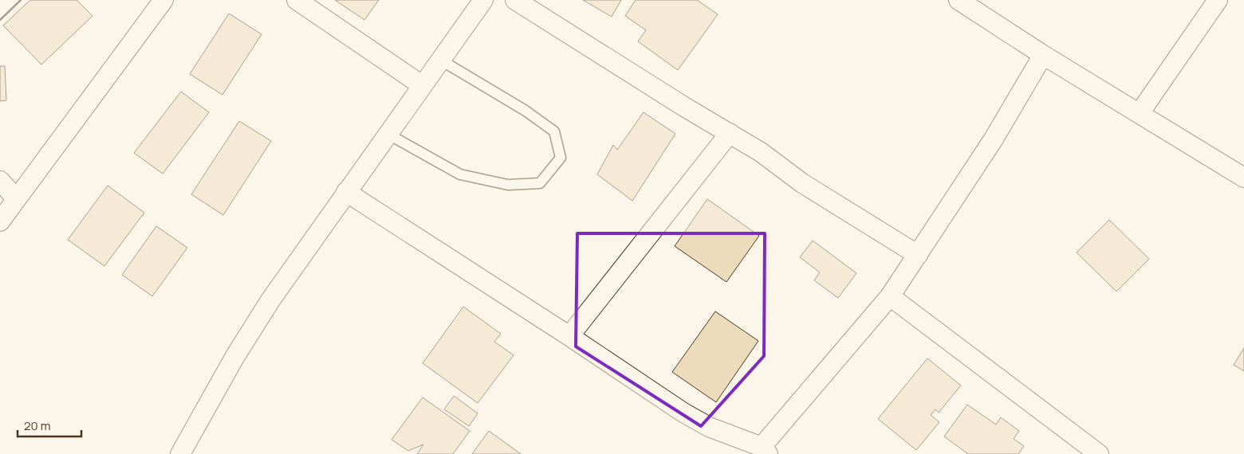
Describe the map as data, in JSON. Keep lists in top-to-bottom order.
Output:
{
  "scale_bar": "20 m"
}
